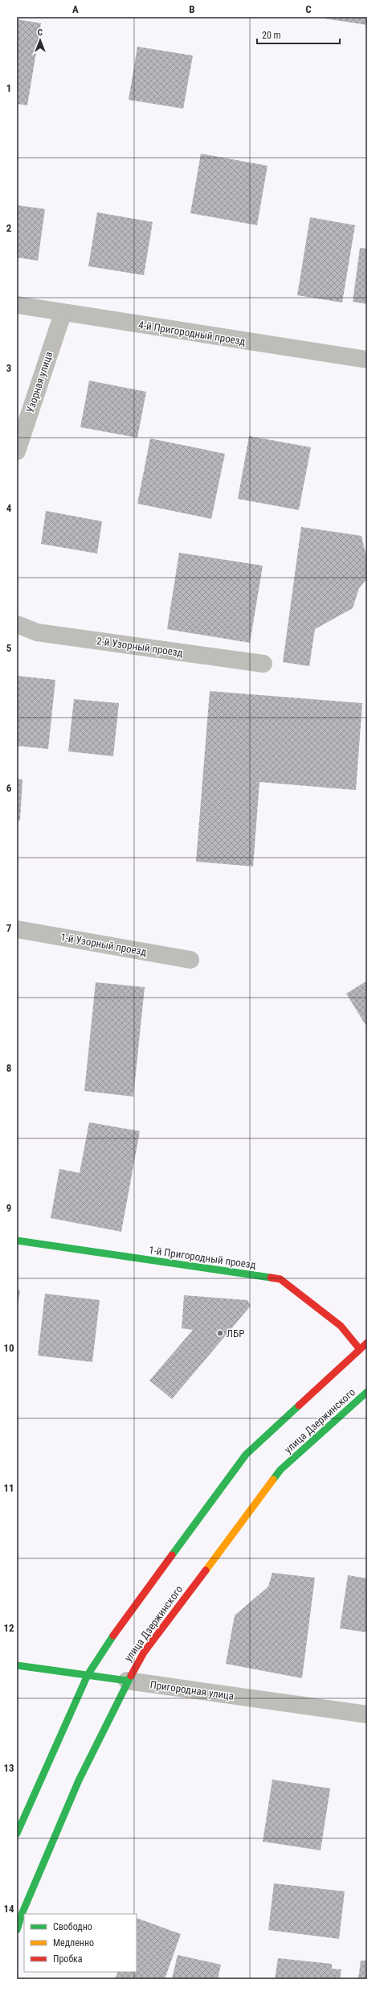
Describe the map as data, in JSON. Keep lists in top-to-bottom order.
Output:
{
  "streets": {
    "main road": ["1-й Пригородный проезд", "улица Дзержинского", "Пригородная улица"],
    "street": [
      "4-й Пригородный проезд",
      "Узорная улица",
      "2-й Узорный проезд",
      "1-й Узорный проезд"
    ]
  },
  "crossings": [
    ["4-й Пригородный проезд", "Узорная улица"],
    ["улица Дзержинского", "Пригородная улица"]
  ],
  "places": ["ЛБР"],
  "legend": ["Свободно", "Медленно", "Пробка"],
  "scale_bar": "20 m",
  "north": "top",
  "grid": {
    "columns": ["A", "B", "C"],
    "rows": [
      "1",
      "2",
      "3",
      "4",
      "5",
      "6",
      "7",
      "8",
      "9",
      "10",
      "11",
      "12",
      "13",
      "14"
    ]
  }
}
